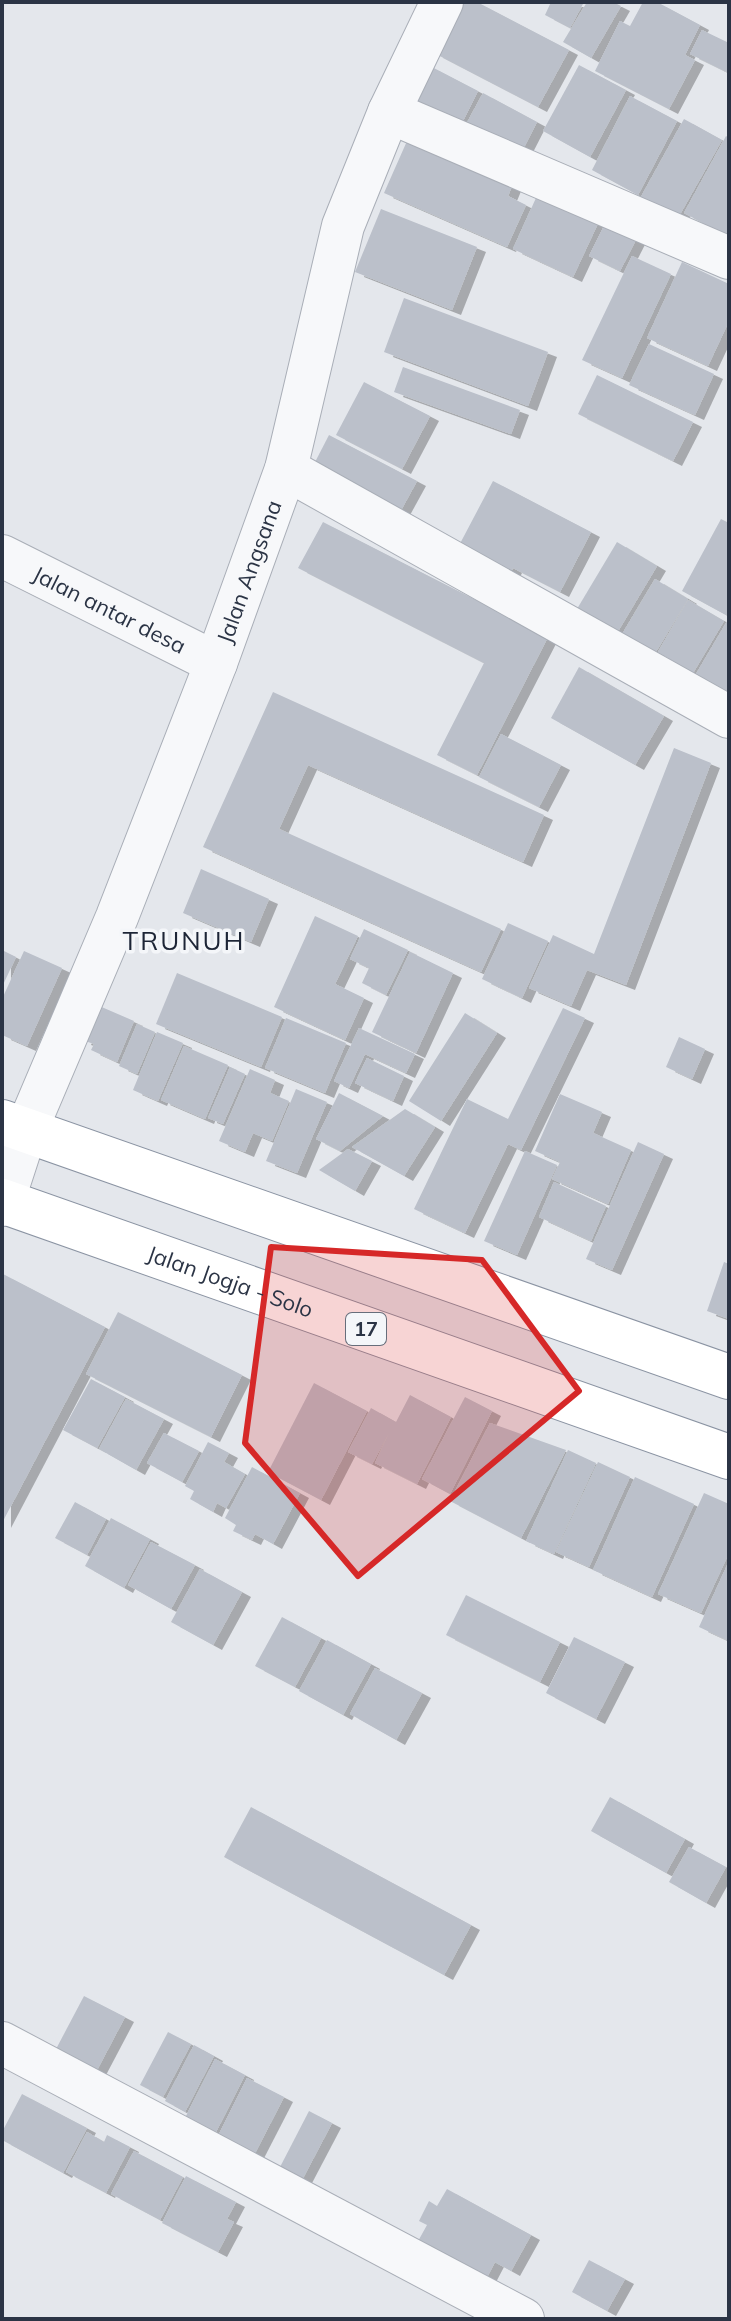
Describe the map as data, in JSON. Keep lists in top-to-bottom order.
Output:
{
  "streets": {
    "highway": ["Jalan Jogja - Solo", "17"],
    "street": ["Jalan Angsana", "Jalan antar desa"]
  },
  "crossings": [
    ["Jalan Angsana", "Jalan antar desa"],
    ["Jalan Angsana", "Jalan Jogja - Solo"]
  ],
  "districts": ["TRUNUH"]
}
